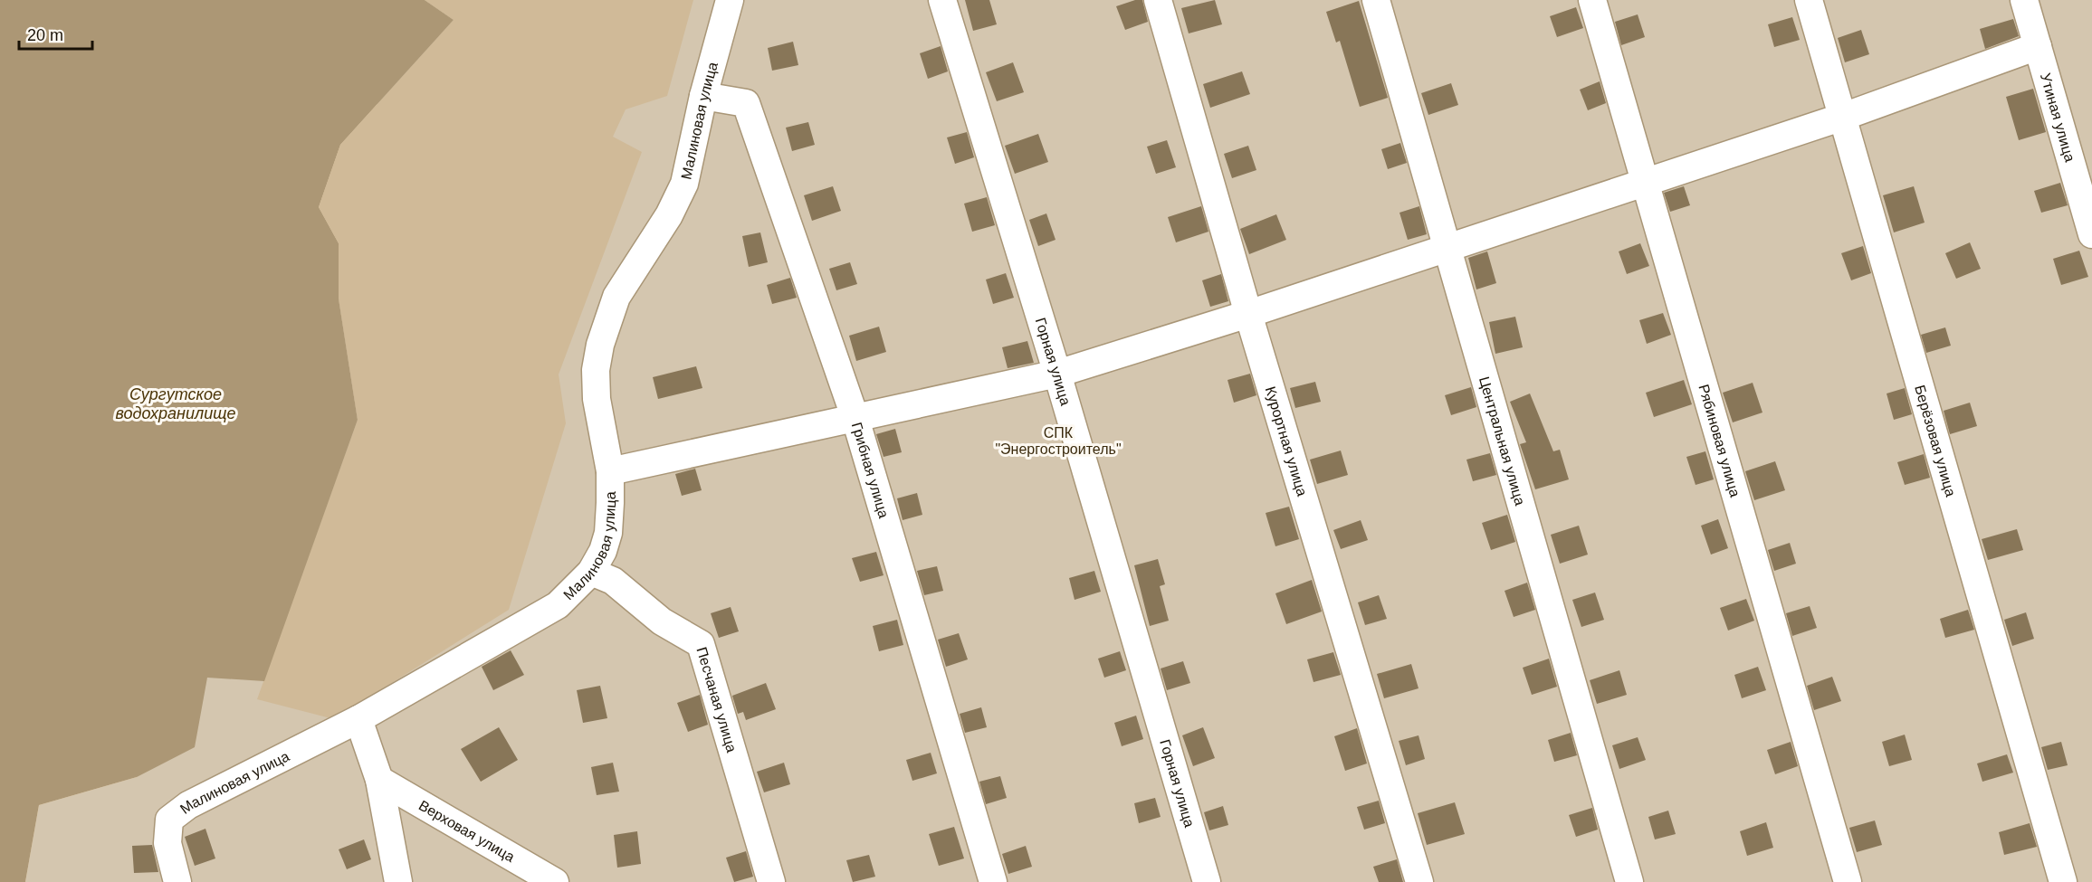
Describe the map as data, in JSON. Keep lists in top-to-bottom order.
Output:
{
  "streets": {
    "street": [
      "Утиная улица",
      "Малиновая улица",
      "Горная улица",
      "Рябиновая улица",
      "Берёзовая улица",
      "Курортная улица",
      "Центральная улица",
      "Грибная улица",
      "Песчаная улица",
      "Верховая улица"
    ]
  },
  "crossings": [
    ["Малиновая улица", "Грибная улица"],
    ["Малиновая улица", "Песчаная улица"]
  ],
  "water": ["Сургутское водохранилище"],
  "parks": ["СПК \"Энергостроитель\""],
  "scale_bar": "20 m"
}
